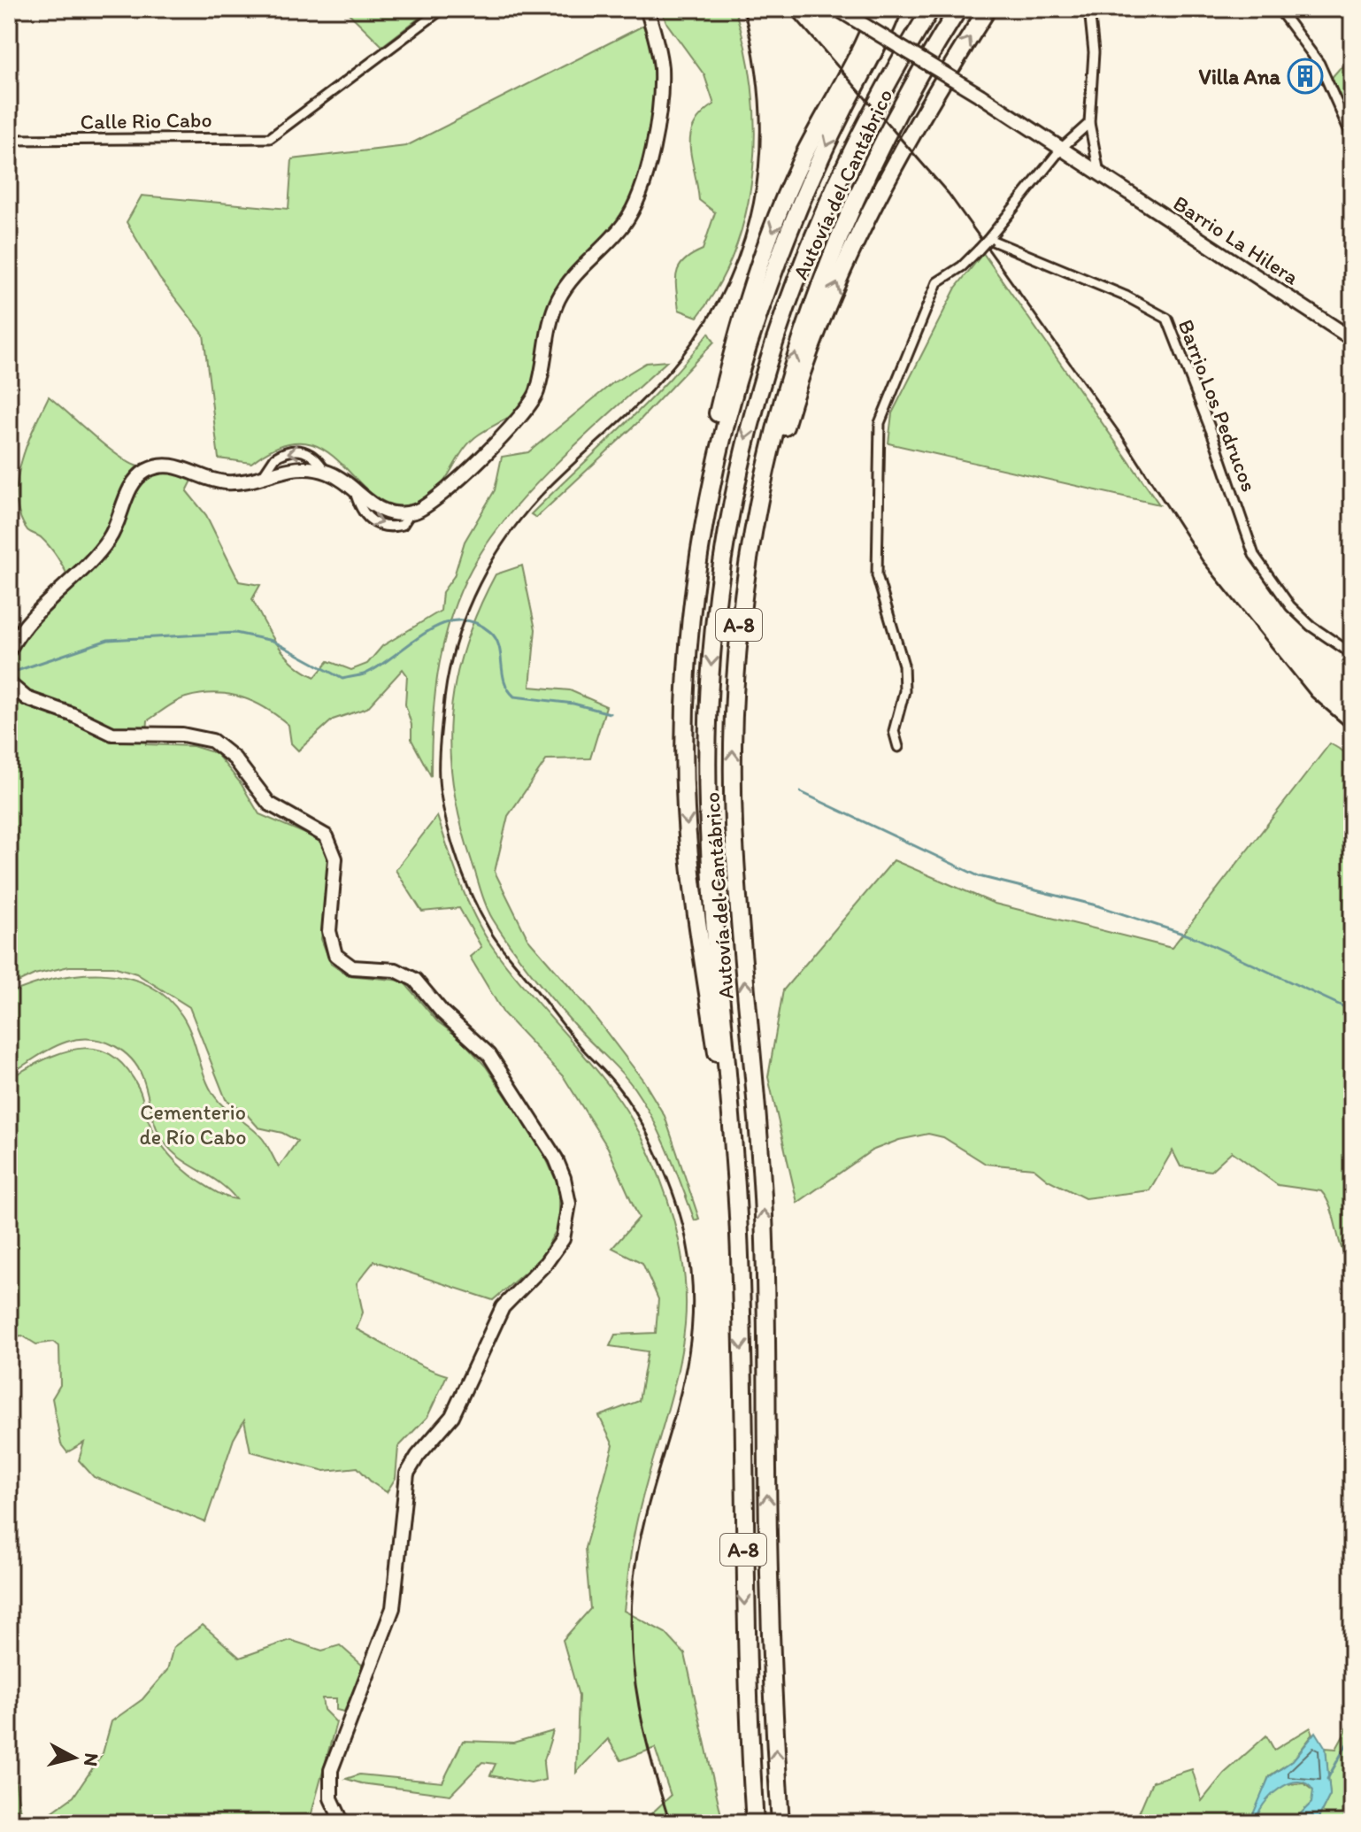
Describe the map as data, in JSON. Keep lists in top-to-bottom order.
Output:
{
  "streets": {
    "highway": ["Autovía del Cantábrico", "A-8"],
    "street": ["Calle Rio Cabo", "Barrio La Hilera", "Barrio Los Pedrucos"]
  },
  "parks": ["Cementerio de Río Cabo"],
  "places": {
    "building": ["Villa Ana"]
  },
  "north": "right"
}
